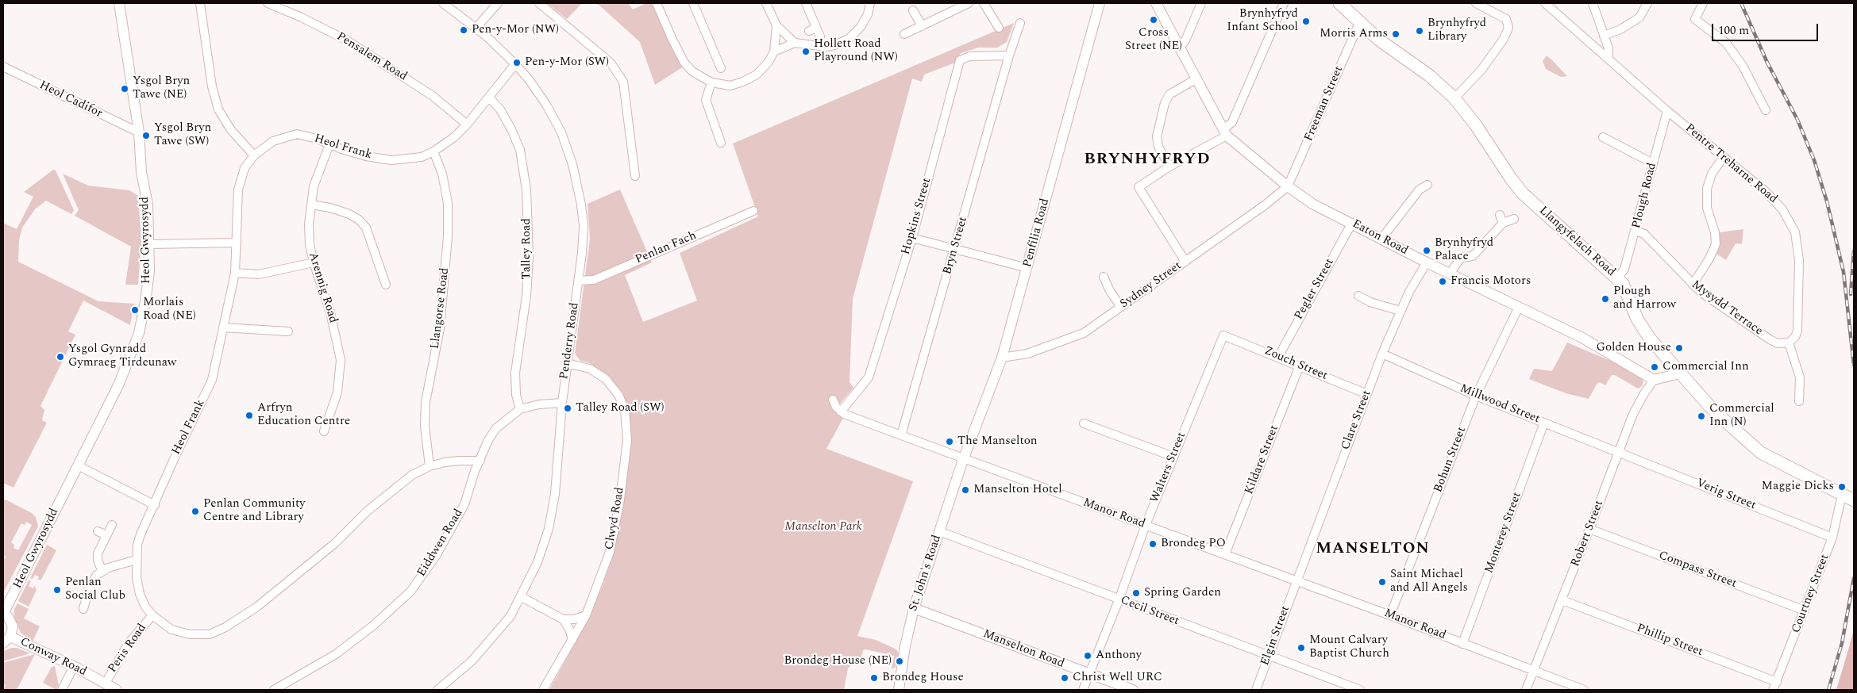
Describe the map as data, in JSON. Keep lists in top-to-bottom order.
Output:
{
  "streets": {
    "main road": ["Llangyfelach Road"],
    "street": [
      "Pensalem Road",
      "Heol Cadifor",
      "Freeman Street",
      "Heol Frank",
      "Pentre Treharne Road",
      "Plough Road",
      "Hopkins Street",
      "Penfilia Road",
      "Eaton Road",
      "Heol Gwyrosydd",
      "Bryn Street",
      "Penlan Fach",
      "Talley Road",
      "Sydney Street",
      "Arennig Road",
      "Pegler Street",
      "Llangorse Road",
      "Mysydd Terrace",
      "Penderry Road",
      "Zouch Street",
      "Millwood Street",
      "Clare Street",
      "Kildare Street",
      "Bohun Street",
      "Walters Street",
      "Verig Street",
      "Manor Road",
      "Clwyd Road",
      "Monterey Street",
      "Robert Street",
      "Eiddwen Road",
      "Compass Street",
      "St. John's Road",
      "Courtney Street",
      "Cecil Street",
      "Elgin Street",
      "Phillip Street",
      "Peris Road",
      "Manselton Road",
      "Conway Road"
    ]
  },
  "crossings": [
    ["Pensalem Road", "Heol Frank"],
    ["Heol Cadifor", "Heol Gwyrosydd"],
    ["Freeman Street", "Eaton Road"],
    ["Freeman Street", "Llangyfelach Road"],
    ["Freeman Street", "Sydney Street"],
    ["Heol Frank", "Talley Road"],
    ["Heol Frank", "Arennig Road"],
    ["Heol Frank", "Llangorse Road"],
    ["Heol Frank", "Penderry Road"],
    ["Heol Frank", "Eiddwen Road"],
    ["Heol Frank", "Peris Road"],
    ["Pentre Treharne Road", "Plough Road"],
    ["Pentre Treharne Road", "Mysydd Terrace"],
    ["Plough Road", "Llangyfelach Road"],
    ["Plough Road", "Mysydd Terrace"],
    ["Hopkins Street", "Bryn Street"],
    ["Hopkins Street", "Manor Road"],
    ["Penfilia Road", "Sydney Street"],
    ["Penfilia Road", "Manor Road"],
    ["Penfilia Road", "St. John's Road"],
    ["Eaton Road", "Sydney Street"],
    ["Eaton Road", "Pegler Street"],
    ["Eaton Road", "Clare Street"],
    ["Eaton Road", "Bohun Street"],
    ["Eaton Road", "Robert Street"],
    ["Llangyfelach Road", "Courtney Street"],
    ["Bryn Street", "Manor Road"],
    ["Penlan Fach", "Penderry Road"],
    ["Talley Road", "Eiddwen Road"],
    ["Pegler Street", "Zouch Street"],
    ["Penderry Road", "Clwyd Road"],
    ["Penderry Road", "Eiddwen Road"],
    ["Zouch Street", "Clare Street"],
    ["Zouch Street", "Kildare Street"],
    ["Zouch Street", "Walters Street"],
    ["Millwood Street", "Clare Street"],
    ["Millwood Street", "Bohun Street"],
    ["Millwood Street", "Verig Street"],
    ["Millwood Street", "Monterey Street"],
    ["Millwood Street", "Robert Street"],
    ["Clare Street", "Manor Road"],
    ["Clare Street", "Elgin Street"],
    ["Kildare Street", "Manor Road"],
    ["Bohun Street", "Manor Road"],
    ["Walters Street", "Manor Road"],
    ["Walters Street", "Cecil Street"],
    ["Walters Street", "Manselton Road"],
    ["Verig Street", "Robert Street"],
    ["Verig Street", "Courtney Street"],
    ["Manor Road", "Monterey Street"],
    ["Manor Road", "Robert Street"],
    ["Manor Road", "St. John's Road"],
    ["Manor Road", "Elgin Street"],
    ["Robert Street", "Compass Street"],
    ["Robert Street", "Phillip Street"],
    ["Compass Street", "Courtney Street"],
    ["St. John's Road", "Cecil Street"],
    ["St. John's Road", "Manselton Road"],
    ["Courtney Street", "Phillip Street"],
    ["Cecil Street", "Elgin Street"],
    ["Peris Road", "Conway Road"]
  ],
  "districts": ["BRYNHYFRYD", "MANSELTON"],
  "parks": ["Manselton Park"],
  "places": [
    "Cross Street (NE)",
    "Brynhyfryd Infant School",
    "Pen-y-Mor (NW)",
    "Brynhyfryd Library",
    "Morris Arms",
    "Hollett Road Playround (NW)",
    "Pen-y-Mor (SW)",
    "Ysgol Bryn Tawe (NE)",
    "Ysgol Bryn Tawe (SW)",
    "Brynhyfryd Palace",
    "Francis Motors",
    "Plough and Harrow",
    "Morlais Road (NE)",
    "Golden House",
    "Ysgol Gynradd Gymraeg Tirdeunaw",
    "Commercial Inn",
    "Talley Road (SW)",
    "Arfryn Education Centre",
    "Commercial Inn (N)",
    "The Manselton",
    "Maggie Dicks",
    "Manselton Hotel",
    "Penlan Community Centre and Library",
    "Brondeg PO",
    "Saint Michael and All Angels",
    "Penlan Social Club",
    "Spring Garden",
    "Mount Calvary Baptist Church",
    "Anthony",
    "Brondeg House (NE)",
    "Brondeg House",
    "Christ Well URC"
  ],
  "scale_bar": "100 m"
}
